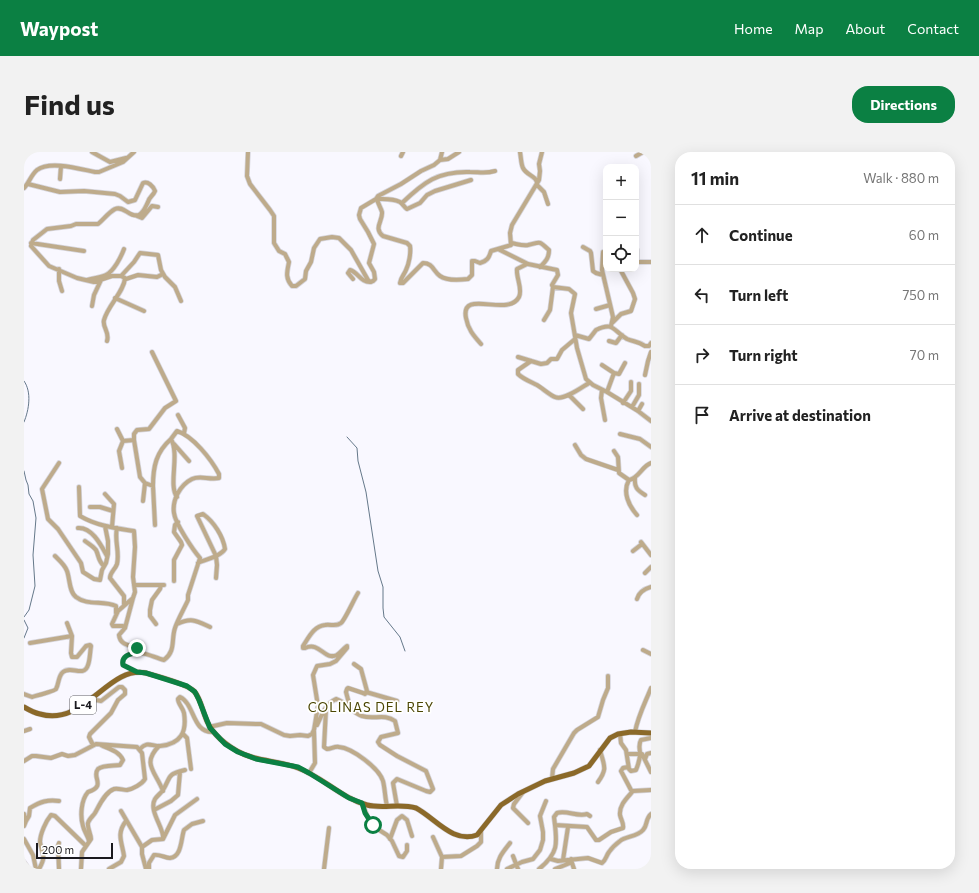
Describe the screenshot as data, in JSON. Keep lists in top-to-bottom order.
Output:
{
  "streets": {
    "main road": ["L-4"]
  },
  "districts": ["COLINAS DEL REY"],
  "scale_bar": "200 m",
  "page": {
    "header": "Waypost",
    "nav": [
      "Home",
      "Map",
      "About",
      "Contact"
    ],
    "buttons": "Directions",
    "title": "Find us",
    "heading": ["11 min", "Walk · 880 m"],
    "map_buttons": ["+", "−"],
    "list": [
      ["Continue", "60 m"],
      ["Turn left", "750 m"],
      ["Turn right", "70 m"],
      "Arrive at destination"
    ],
    "scale": "200 m"
  }
}
